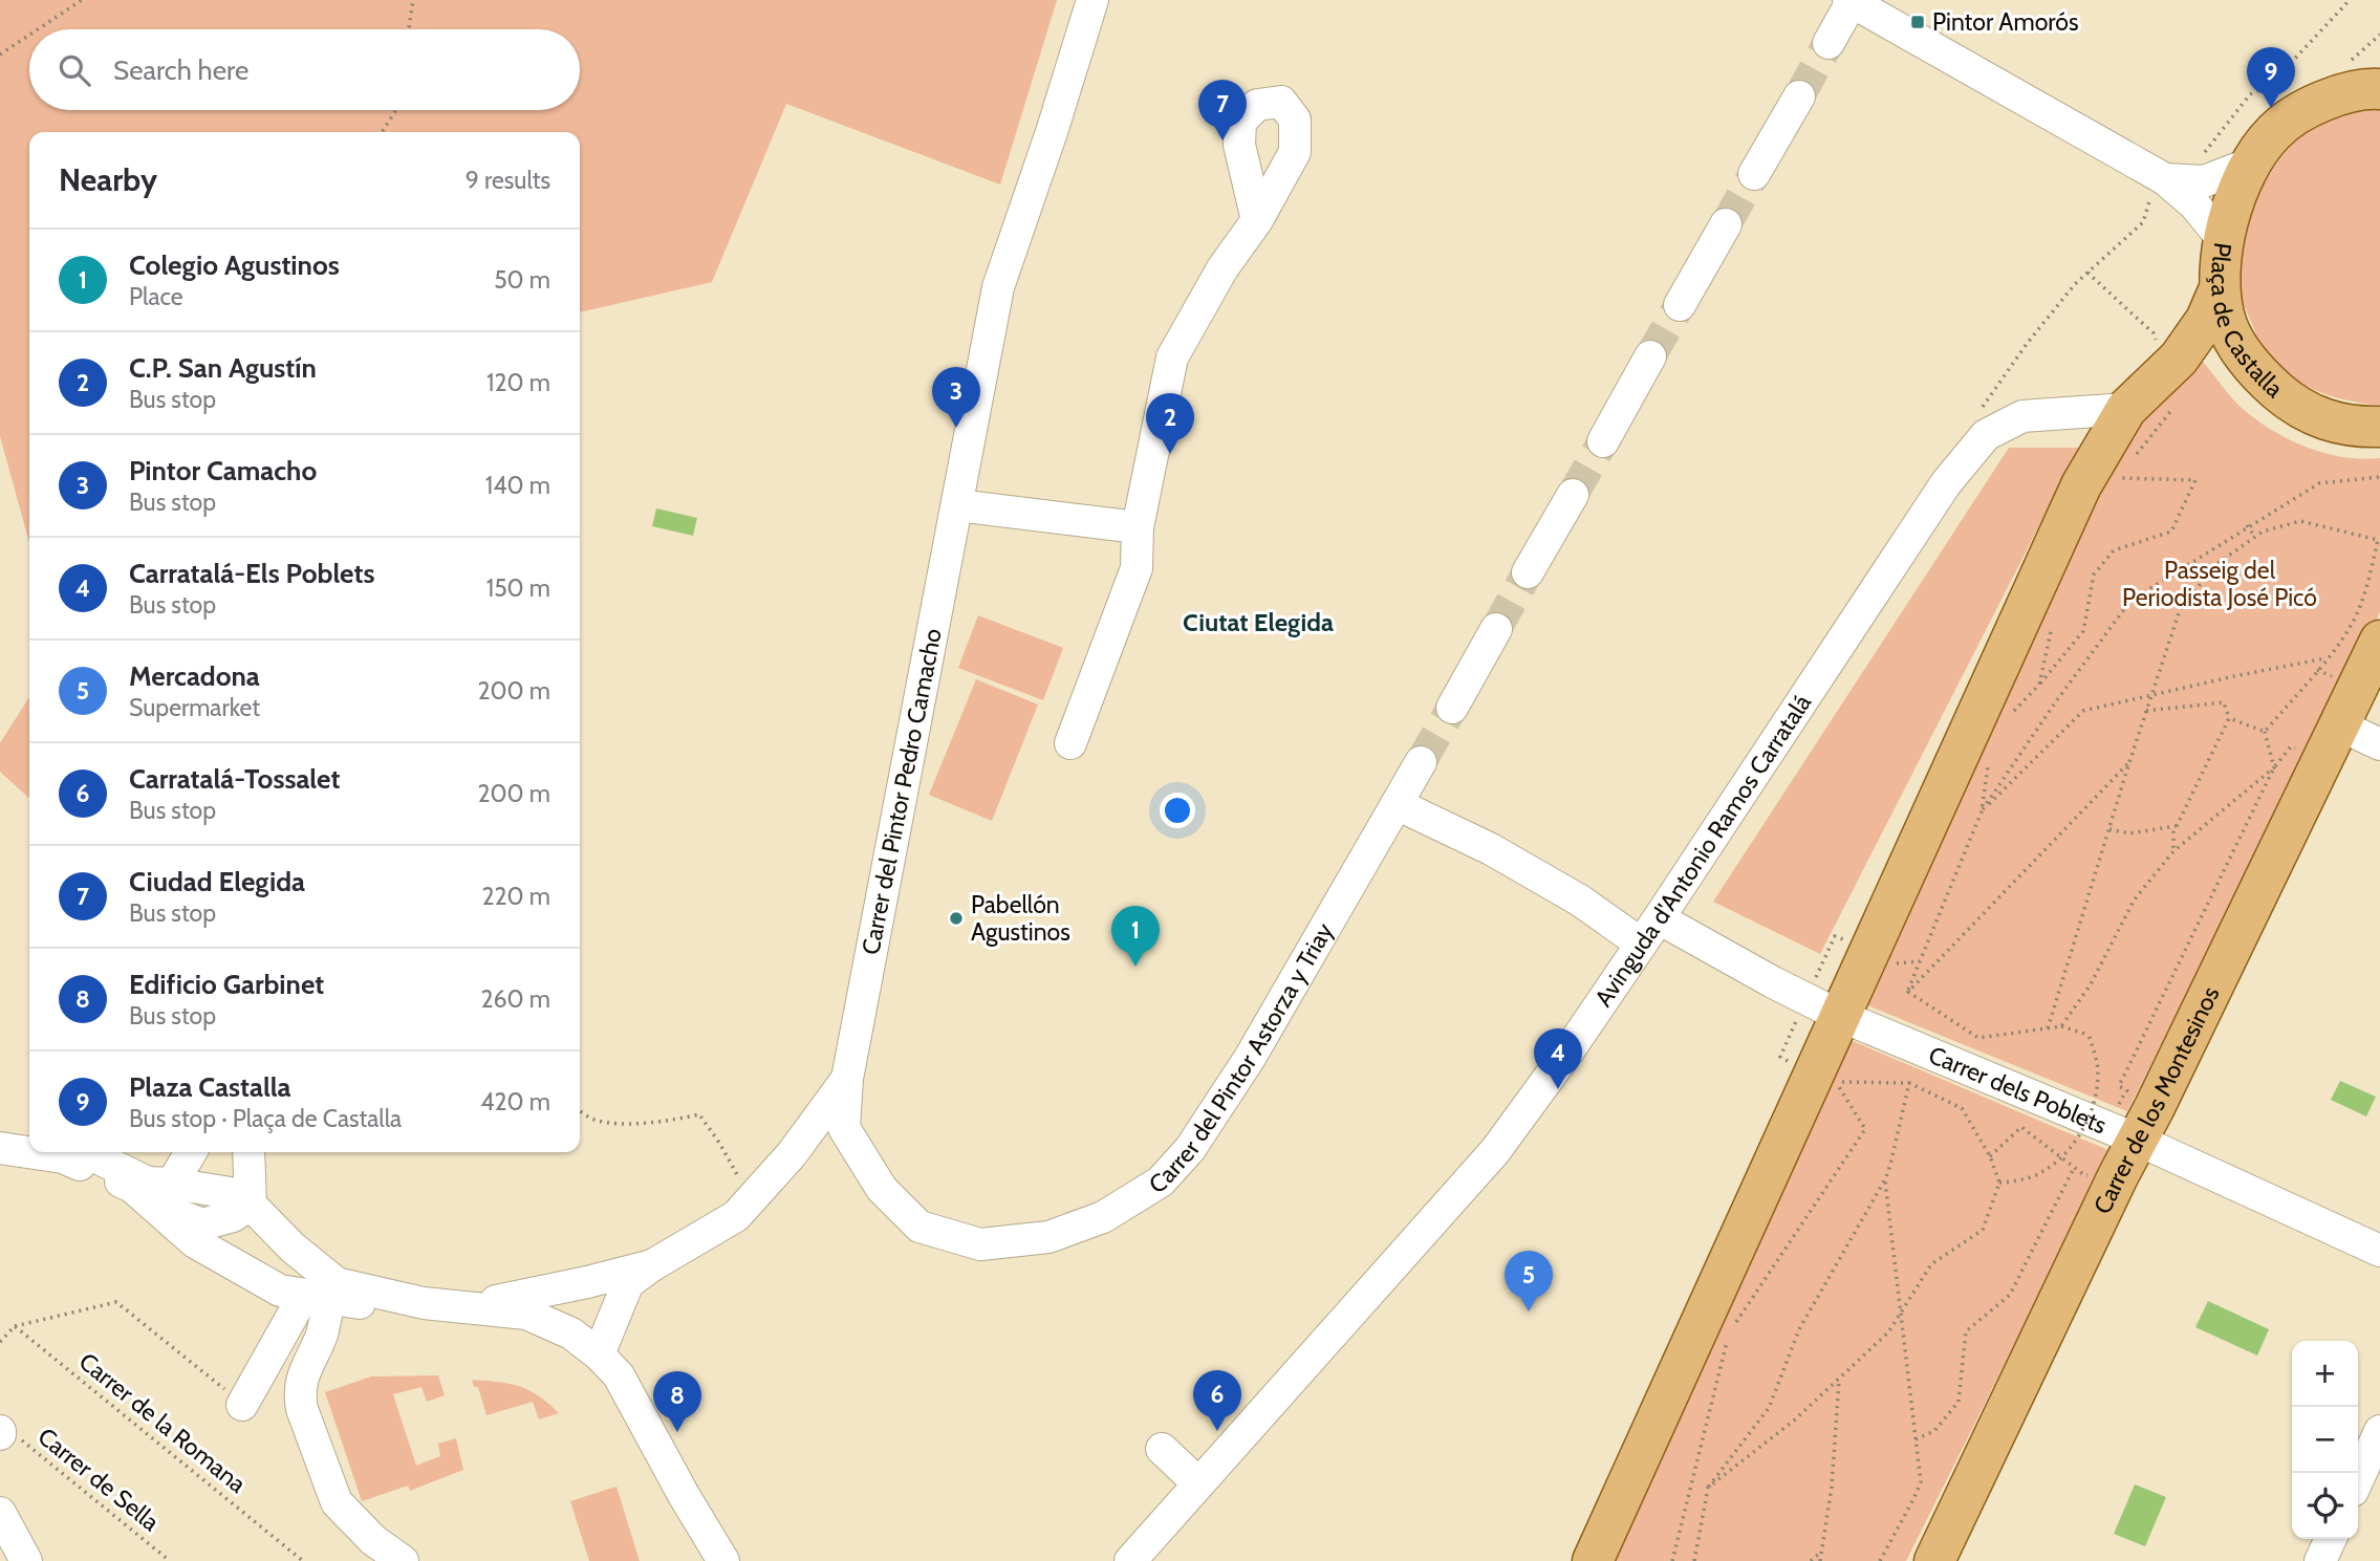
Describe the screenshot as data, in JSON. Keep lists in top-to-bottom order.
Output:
{
  "streets": {
    "main road": ["Plaça de Castalla", "Carrer de los Montesinos"],
    "street": [
      "Carrer del Pintor Pedro Camacho",
      "Avinguda d'Antonio Ramos Carratalá",
      "Carrer del Pintor Astorza y Triay",
      "Carrer dels Poblets"
    ],
    "path": ["Carrer de la Romana", "Carrer de Sella"]
  },
  "crossings": [
    ["Avinguda d'Antonio Ramos Carratalá", "Carrer dels Poblets"],
    ["Carrer dels Poblets", "Carrer de los Montesinos"]
  ],
  "districts": ["Ciutat Elegida"],
  "parks": ["Passeig del Periodista José Picó"],
  "places": {
    "transit": ["Pintor Amorós"],
    "other": ["Pabellón Agustinos"]
  },
  "page": {
    "search": "Search here",
    "pins": [
      "9",
      "7",
      "3",
      "2",
      "1",
      "4",
      "5",
      "6",
      "8"
    ],
    "heading": ["Nearby", "9 results"],
    "list": [
      {
        "mark": "1",
        "name": "Colegio Agustinos",
        "note": "Place",
        "value": "50 m"
      },
      {
        "mark": "2",
        "name": "C.P. San Agustín",
        "note": "Bus stop",
        "value": "120 m"
      },
      {
        "mark": "3",
        "name": "Pintor Camacho",
        "note": "Bus stop",
        "value": "140 m"
      },
      {
        "mark": "4",
        "name": "Carratalá-Els Poblets",
        "note": "Bus stop",
        "value": "150 m"
      },
      {
        "mark": "5",
        "name": "Mercadona",
        "note": "Supermarket",
        "value": "200 m"
      },
      {
        "mark": "6",
        "name": "Carratalá-Tossalet",
        "note": "Bus stop",
        "value": "200 m"
      },
      {
        "mark": "7",
        "name": "Ciudad Elegida",
        "note": "Bus stop",
        "value": "220 m"
      },
      {
        "mark": "8",
        "name": "Edificio Garbinet",
        "note": "Bus stop",
        "value": "260 m"
      },
      {
        "mark": "9",
        "name": "Plaza Castalla",
        "note": "Bus stop · Plaça de Castalla",
        "value": "420 m"
      }
    ],
    "map_buttons": ["+", "−"]
  }
}
